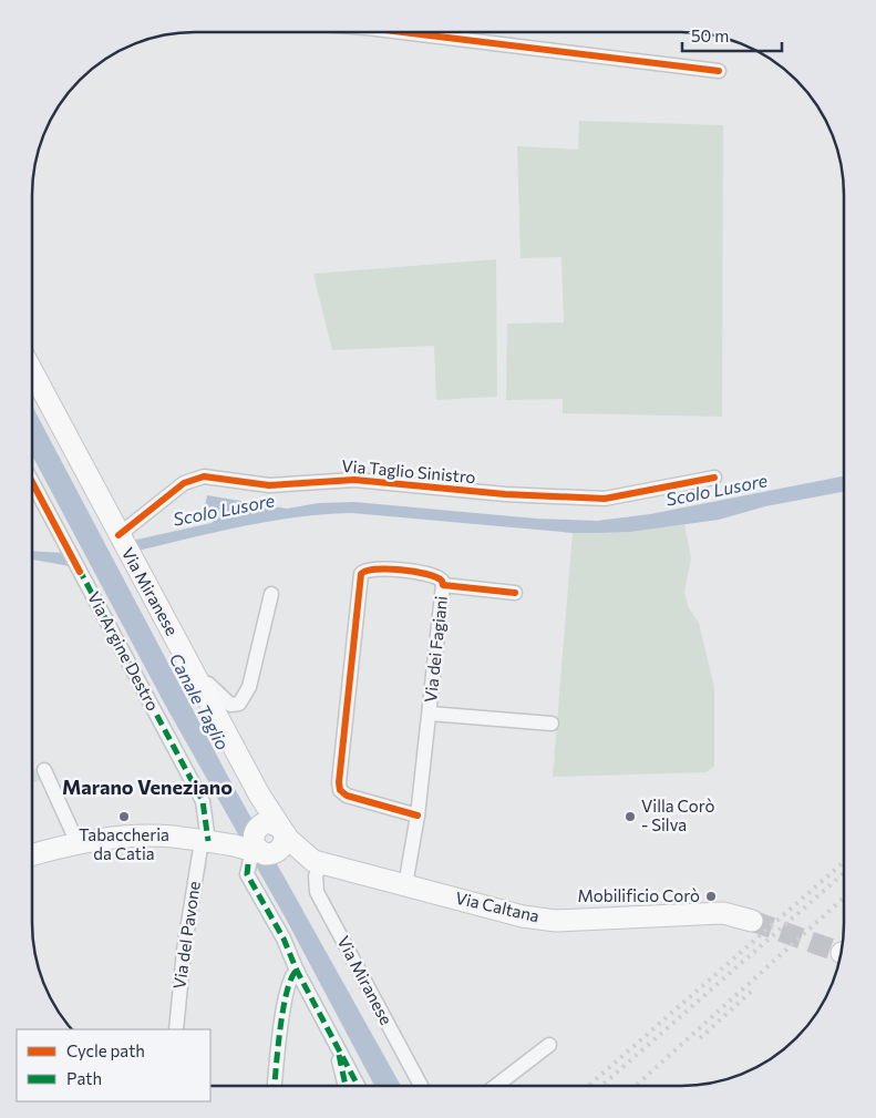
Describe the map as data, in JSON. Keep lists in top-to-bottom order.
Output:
{
  "streets": {
    "main road": ["Via Miranese", "Via Caltana"],
    "street": [
      "Via Taglio Sinistro",
      "Via dei Fagiani",
      "Via Argine Destro",
      "Via del Pavone"
    ]
  },
  "crossings": [
    ["Via Taglio Sinistro", "Via Miranese"],
    ["Via Miranese", "Via Caltana"],
    ["Via dei Fagiani", "Via Caltana"],
    ["Via Argine Destro", "Via del Pavone"]
  ],
  "districts": ["Marano Veneziano"],
  "water": ["Scolo Lusore", "Canale Taglio"],
  "places": ["Tabaccheria da Catia", "Villa Corò - Silva", "Mobilificio Corò"],
  "legend": ["Cycle path", "Path"],
  "scale_bar": "50 m"
}
